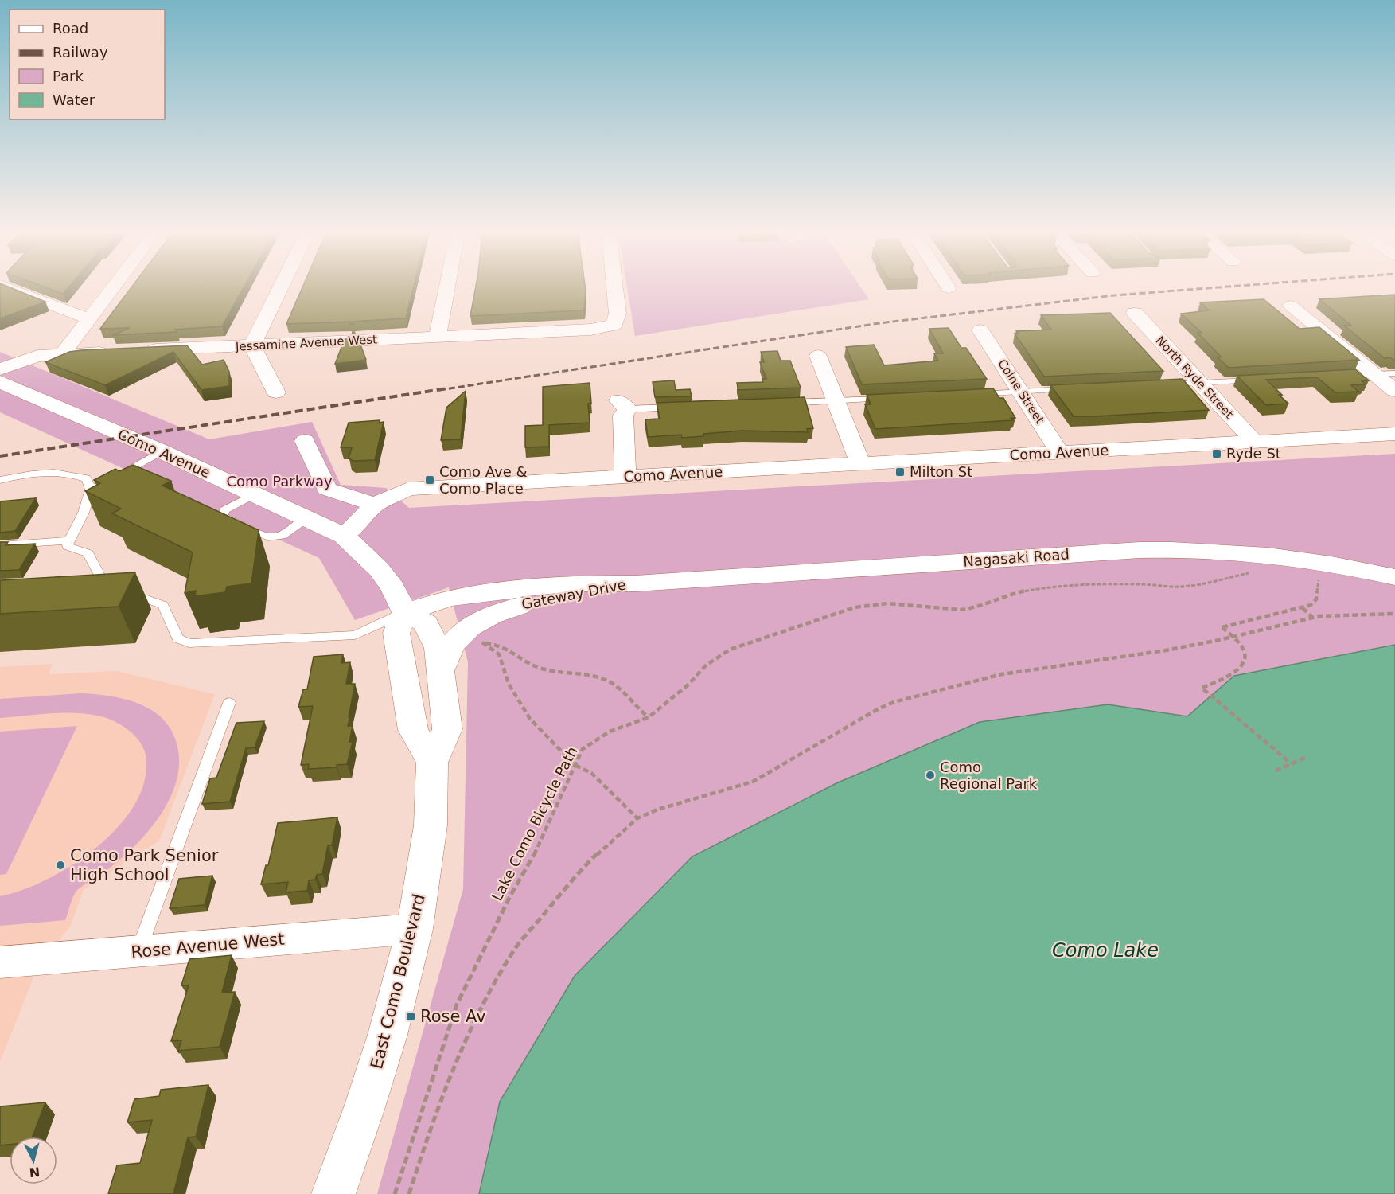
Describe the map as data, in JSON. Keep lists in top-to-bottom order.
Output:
{
  "streets": {
    "street": [
      "Jessamine Avenue West",
      "North Ryde Street",
      "Colne Street",
      "Como Avenue",
      "Nagasaki Road",
      "Gateway Drive",
      "Rose Avenue West",
      "East Como Boulevard"
    ],
    "path": ["Lake Como Bicycle Path"]
  },
  "crossings": [
    ["North Ryde Street", "Como Avenue"],
    ["Colne Street", "Como Avenue"],
    ["Como Avenue", "East Como Boulevard"],
    ["Nagasaki Road", "Gateway Drive"],
    ["Gateway Drive", "East Como Boulevard"],
    ["Rose Avenue West", "East Como Boulevard"]
  ],
  "water": ["Como Lake"],
  "parks": ["Como Parkway"],
  "places": {
    "transit": [
      "Ryde St",
      "Milton St",
      "Como Ave & Como Place",
      "Rose Av"
    ],
    "other": ["Como Regional Park", "Como Park Senior High School"]
  },
  "legend": [
    "Road",
    "Railway",
    "Park",
    "Water"
  ],
  "north": "bottom"
}
